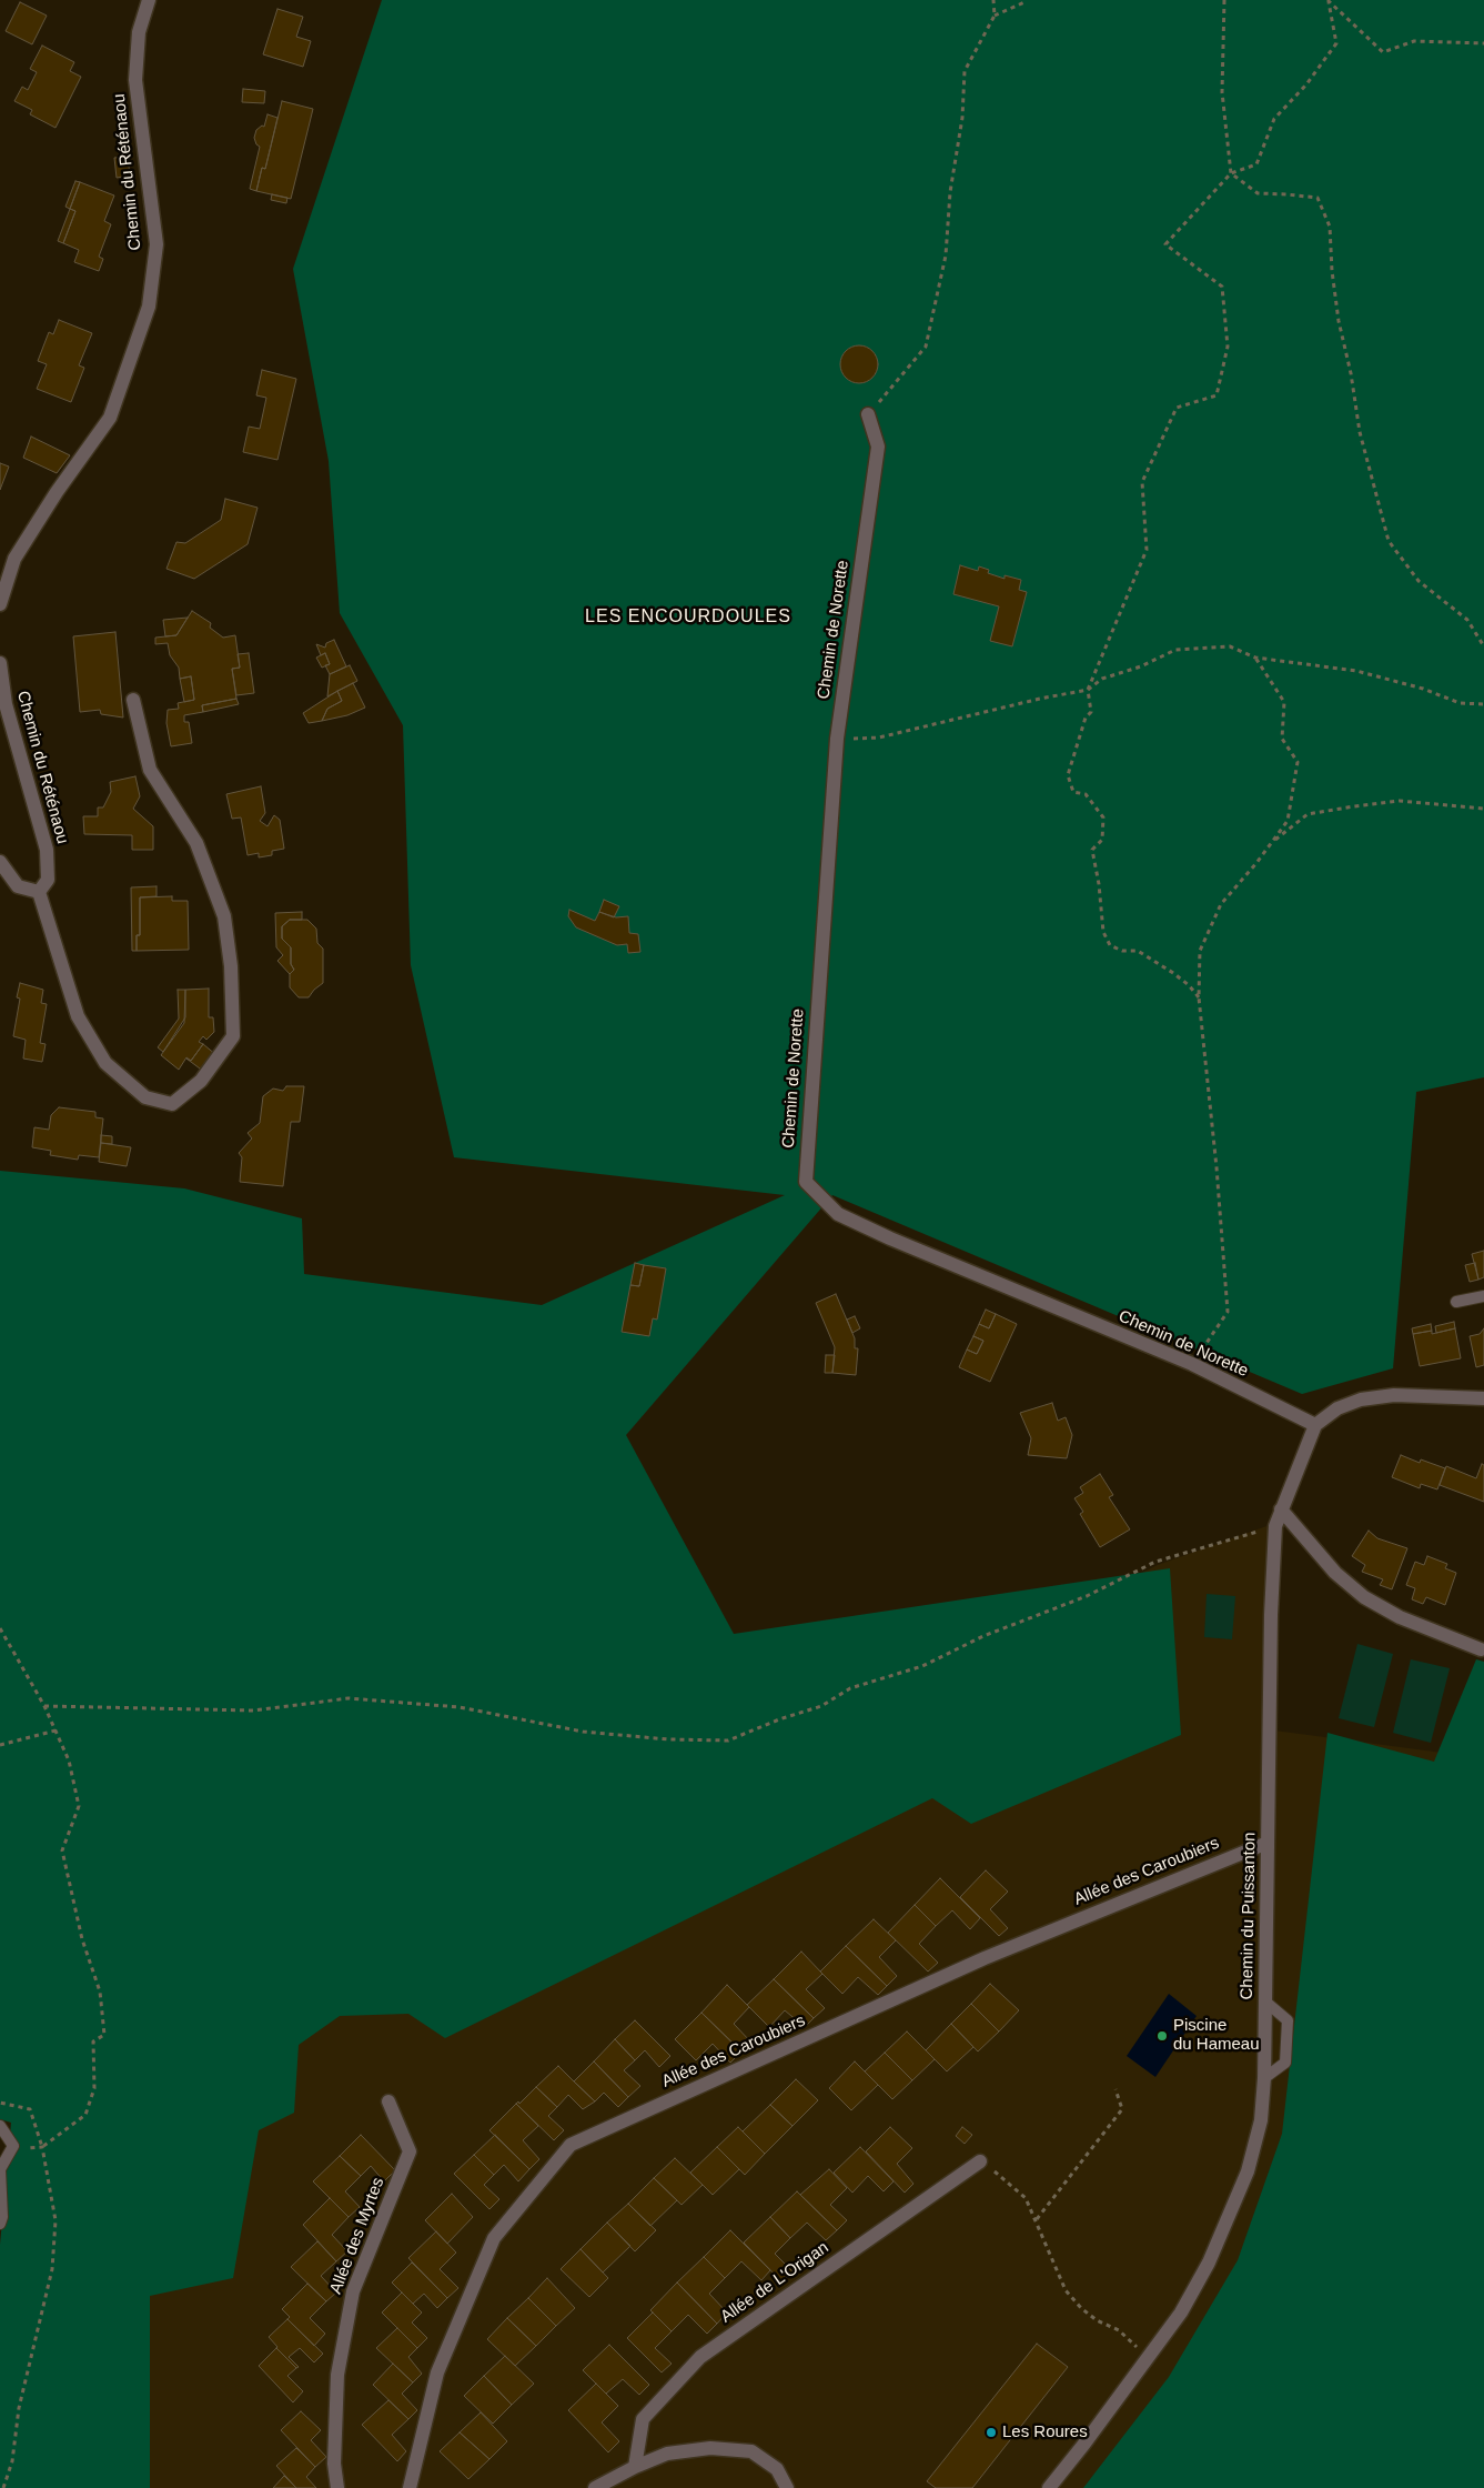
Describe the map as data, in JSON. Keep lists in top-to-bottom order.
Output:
{
  "streets": {
    "street": [
      "Chemin du Réténaou",
      "Chemin de Norette",
      "Allée des Caroubiers",
      "Chemin du Puissanton",
      "Allée des Myrtes",
      "Allée de L'Origan"
    ]
  },
  "crossings": [
    ["Chemin de Norette", "Chemin du Puissanton"],
    ["Allée des Caroubiers", "Chemin du Puissanton"]
  ],
  "districts": ["LES ENCOURDOULES"],
  "places": ["Piscine du Hameau", "Les Roures"]
}
